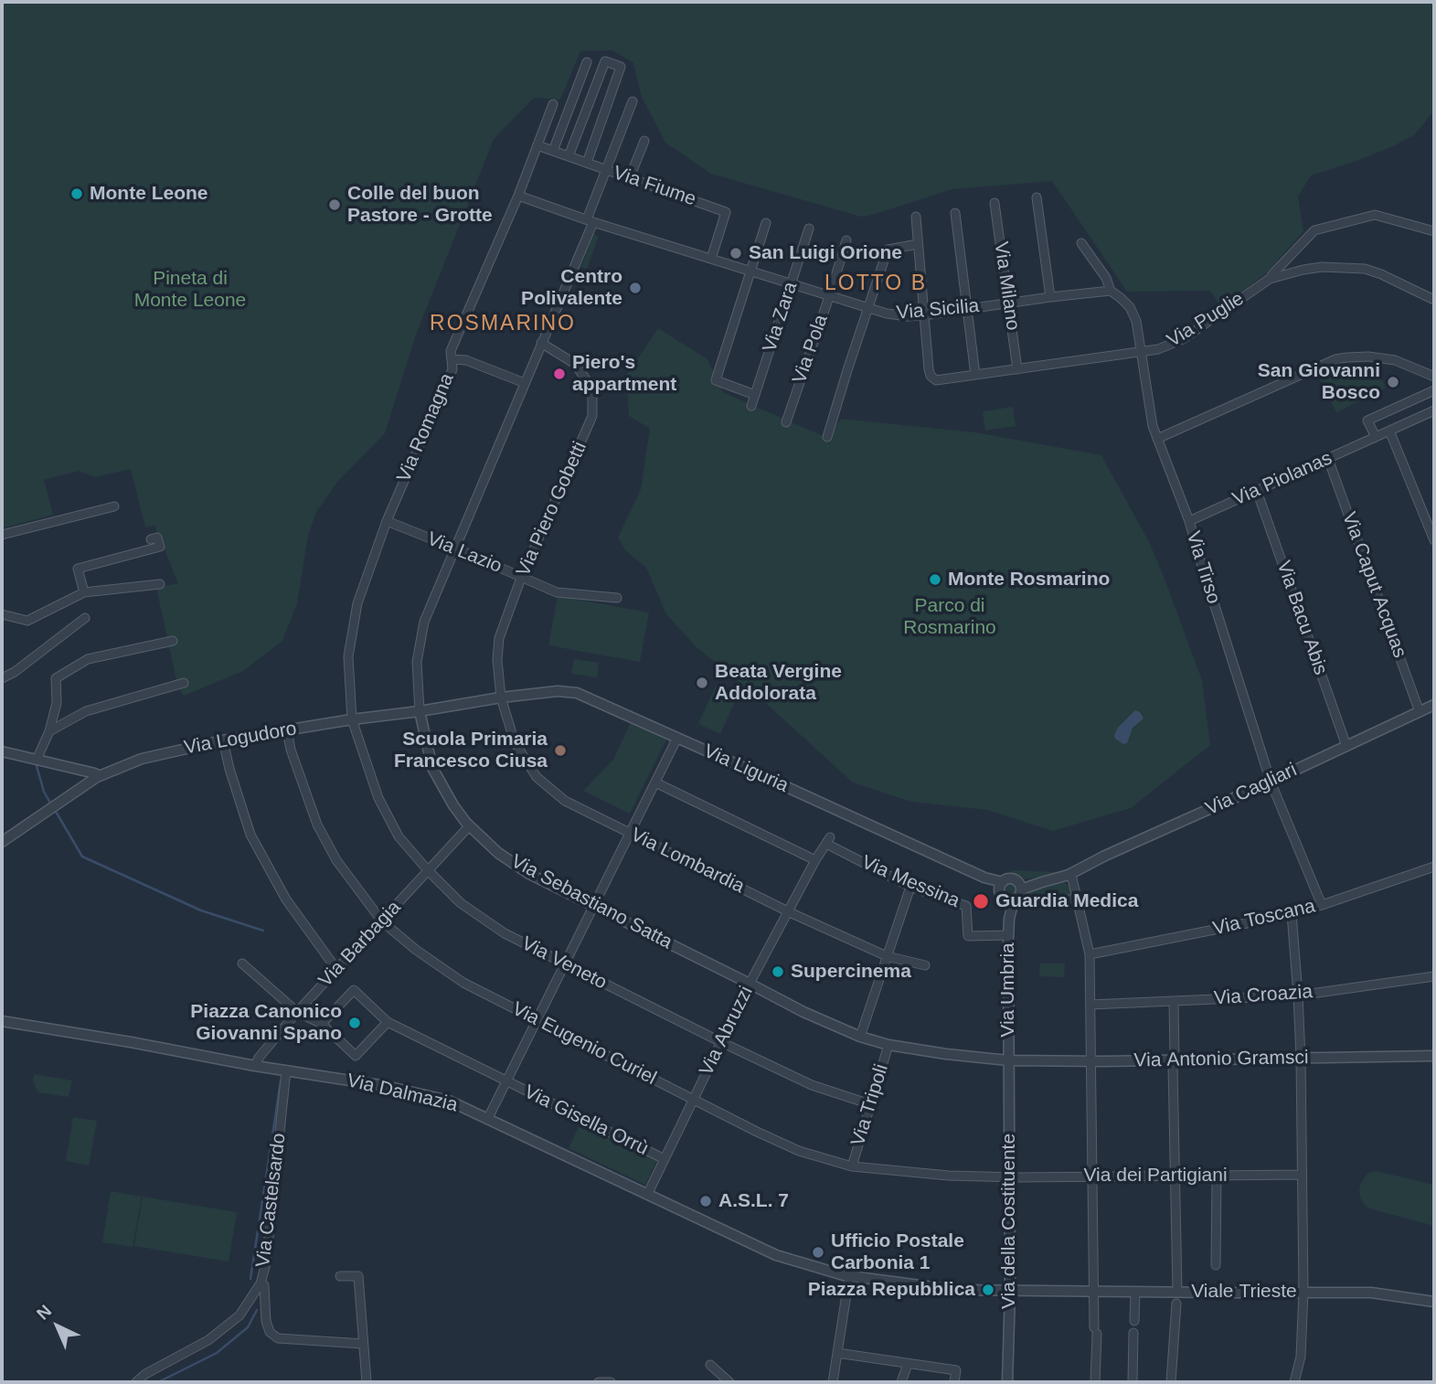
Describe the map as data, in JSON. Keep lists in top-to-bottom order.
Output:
{
  "streets": {
    "street": [
      "Via Fiume",
      "Via Milano",
      "Via Sicilia",
      "Via Zara",
      "Via Puglie",
      "Via Pola",
      "Via Romagna",
      "Via Piolanas",
      "Via Piero Gobetti",
      "Via Lazio",
      "Via Tirso",
      "Via Caput Acquas",
      "Via Bacu Abis",
      "Via Logudoro",
      "Via Liguria",
      "Via Cagliari",
      "Via Lombardia",
      "Via Messina",
      "Via Sebastiano Satta",
      "Via Toscana",
      "Via Barbagia",
      "Via Veneto",
      "Via Umbria",
      "Via Croazia",
      "Via Abruzzi",
      "Via Eugenio Curiel",
      "Via Antonio Gramsci",
      "Via Dalmazia",
      "Via Tripoli",
      "Via Gisella Orrù",
      "Via dei Partigiani",
      "Via Castelsardo",
      "Via della Costituente",
      "Viale Trieste"
    ]
  },
  "crossings": [
    ["Via Fiume", "Via Sicilia"],
    ["Via Fiume", "Via Romagna"],
    ["Via Fiume", "Via Sebastiano Satta"],
    ["Via Milano", "Via Sicilia"],
    ["Via Milano", "Via Puglie"],
    ["Via Sicilia", "Via Zara"],
    ["Via Sicilia", "Via Puglie"],
    ["Via Sicilia", "Via Pola"],
    ["Via Sicilia", "Via Romagna"],
    ["Via Sicilia", "Via Sebastiano Satta"],
    ["Via Puglie", "Via Tirso"],
    ["Via Romagna", "Via Lazio"],
    ["Via Romagna", "Via Logudoro"],
    ["Via Romagna", "Via Veneto"],
    ["Via Piolanas", "Via Tirso"],
    ["Via Piolanas", "Via Caput Acquas"],
    ["Via Piolanas", "Via Bacu Abis"],
    ["Via Piero Gobetti", "Via Lazio"],
    ["Via Piero Gobetti", "Via Logudoro"],
    ["Via Piero Gobetti", "Via Liguria"],
    ["Via Piero Gobetti", "Via Lombardia"],
    ["Via Piero Gobetti", "Via Sebastiano Satta"],
    ["Via Lazio", "Via Sebastiano Satta"],
    ["Via Tirso", "Via Cagliari"],
    ["Via Tirso", "Via Toscana"],
    ["Via Caput Acquas", "Via Cagliari"],
    ["Via Bacu Abis", "Via Cagliari"],
    ["Via Logudoro", "Via Liguria"],
    ["Via Logudoro", "Via Lombardia"],
    ["Via Logudoro", "Via Sebastiano Satta"],
    ["Via Logudoro", "Via Veneto"],
    ["Via Logudoro", "Via Eugenio Curiel"],
    ["Via Liguria", "Via Cagliari"],
    ["Via Liguria", "Via Lombardia"],
    ["Via Liguria", "Via Umbria"],
    ["Via Cagliari", "Via Umbria"],
    ["Via Lombardia", "Via Abruzzi"],
    ["Via Messina", "Via Umbria"],
    ["Via Messina", "Via Abruzzi"],
    ["Via Sebastiano Satta", "Via Barbagia"],
    ["Via Sebastiano Satta", "Via Umbria"],
    ["Via Sebastiano Satta", "Via Abruzzi"],
    ["Via Sebastiano Satta", "Via Antonio Gramsci"],
    ["Via Sebastiano Satta", "Via Tripoli"],
    ["Via Sebastiano Satta", "Via della Costituente"],
    ["Via Barbagia", "Via Veneto"],
    ["Via Barbagia", "Via Eugenio Curiel"],
    ["Via Barbagia", "Via Dalmazia"],
    ["Via Veneto", "Via Abruzzi"],
    ["Via Veneto", "Via Tripoli"],
    ["Via Umbria", "Via Antonio Gramsci"],
    ["Via Umbria", "Via della Costituente"],
    ["Via Abruzzi", "Via Eugenio Curiel"],
    ["Via Abruzzi", "Via Dalmazia"],
    ["Via Abruzzi", "Via Gisella Orrù"],
    ["Via Eugenio Curiel", "Via Tripoli"],
    ["Via Eugenio Curiel", "Via dei Partigiani"],
    ["Via Eugenio Curiel", "Via della Costituente"],
    ["Via Antonio Gramsci", "Via della Costituente"],
    ["Via Dalmazia", "Via Castelsardo"],
    ["Via dei Partigiani", "Via della Costituente"],
    ["Via della Costituente", "Viale Trieste"]
  ],
  "districts": ["LOTTO B", "ROSMARINO"],
  "parks": ["Pineta di Monte Leone", "Parco di Rosmarino"],
  "places": [
    "Monte Leone",
    "Colle del buon Pastore - Grotte",
    "San Luigi Orione",
    "Centro Polivalente",
    "Piero's appartment",
    "San Giovanni Bosco",
    "Monte Rosmarino",
    "Beata Vergine Addolorata",
    "Scuola Primaria Francesco Ciusa",
    "Guardia Medica",
    "Supercinema",
    "Piazza Canonico Giovanni Spano",
    "A.S.L. 7",
    "Ufficio Postale Carbonia 1",
    "Piazza Repubblica"
  ],
  "north": "top left"
}
